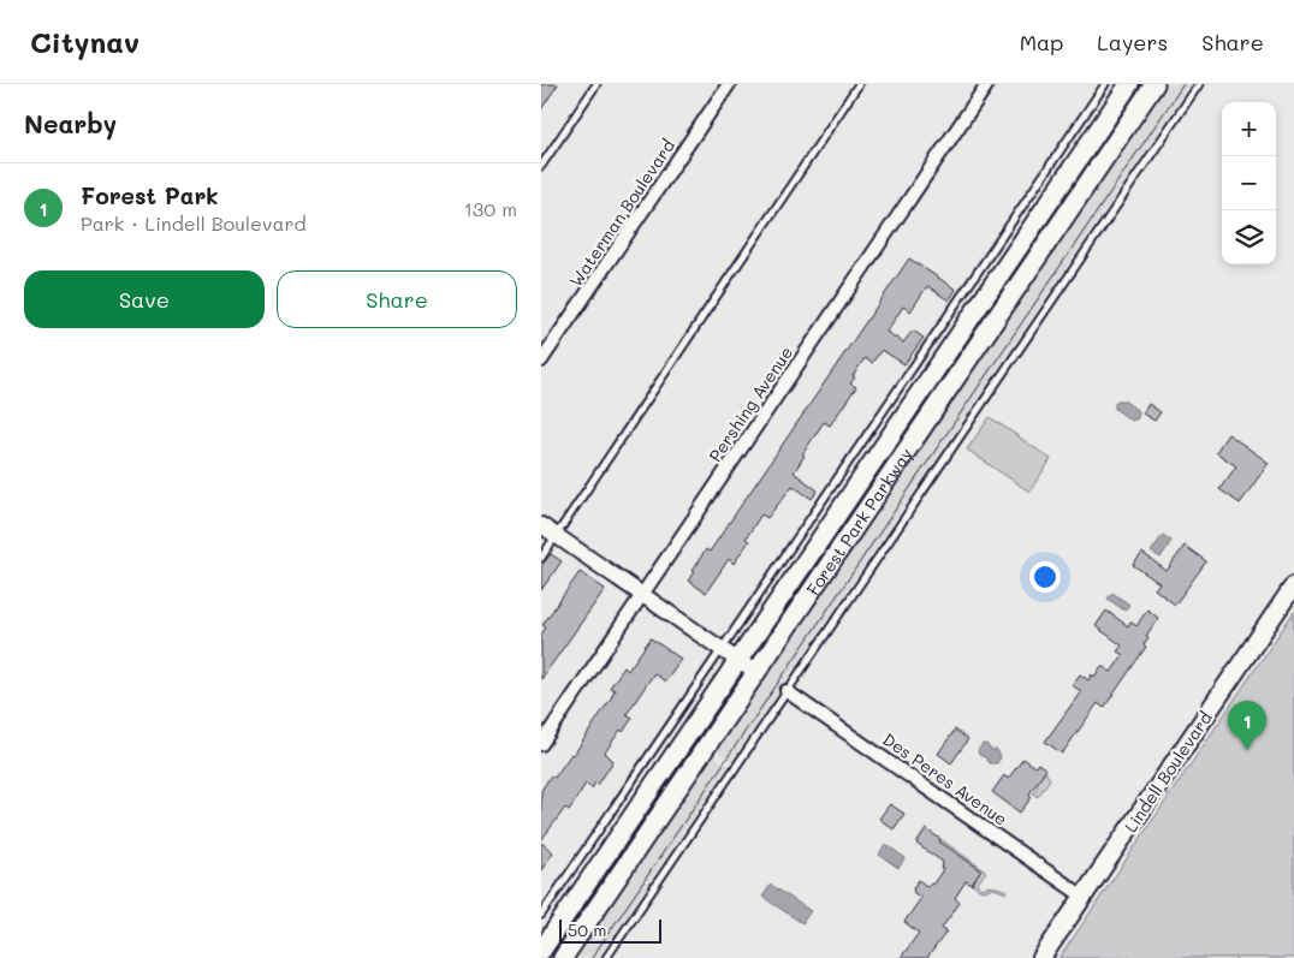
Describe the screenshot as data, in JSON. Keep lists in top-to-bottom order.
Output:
{
  "streets": {
    "main road": ["Forest Park Parkway", "Lindell Boulevard"],
    "street": ["Waterman Boulevard", "Pershing Avenue", "Des Peres Avenue"]
  },
  "crossings": [
    ["Lindell Boulevard", "Des Peres Avenue"]
  ],
  "scale_bar": "50 m",
  "page": {
    "header": "Citynav",
    "nav": ["Map", "Layers", "Share"],
    "heading": "Nearby",
    "map_buttons": ["+", "−"],
    "list": [
      {
        "mark": "1",
        "name": "Forest Park",
        "note": "Park · Lindell Boulevard",
        "value": "130 m"
      }
    ],
    "buttons": ["Save", "Share"],
    "pins": "1",
    "scale": "50 m"
  }
}
